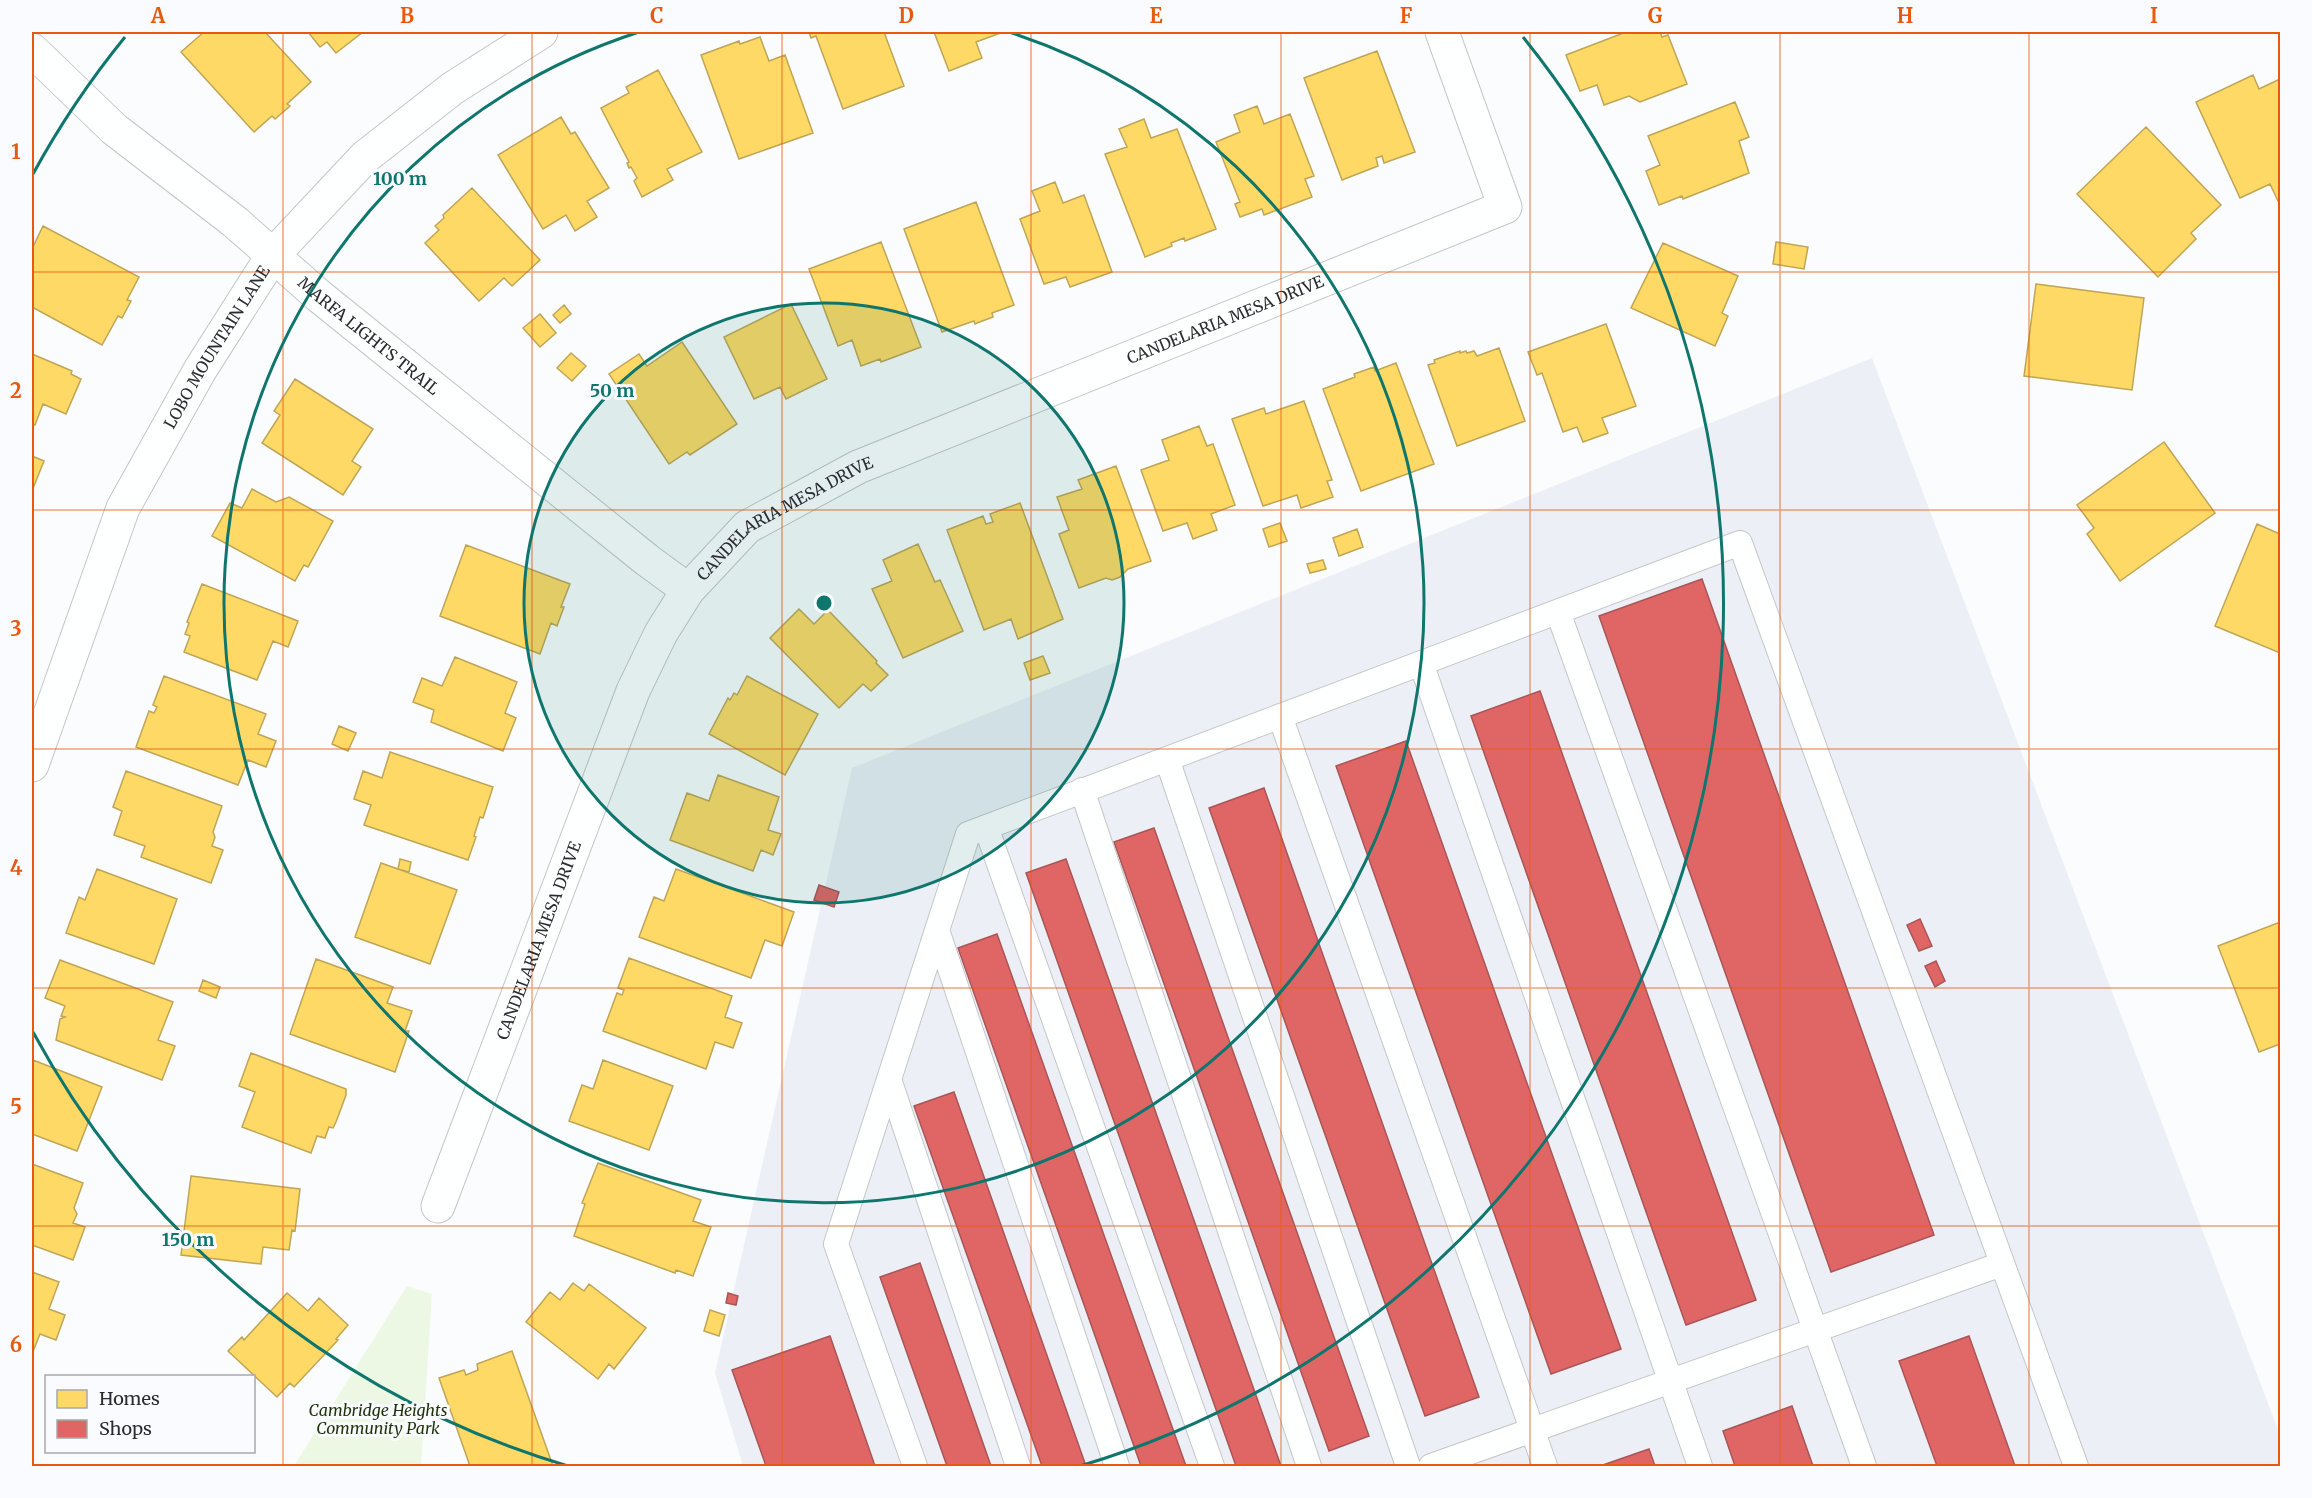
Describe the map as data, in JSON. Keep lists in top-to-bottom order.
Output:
{
  "streets": {
    "street": ["CANDELARIA MESA DRIVE", "MARFA LIGHTS TRAIL", "LOBO MOUNTAIN LANE"]
  },
  "crossings": [
    ["CANDELARIA MESA DRIVE", "MARFA LIGHTS TRAIL"],
    ["MARFA LIGHTS TRAIL", "LOBO MOUNTAIN LANE"]
  ],
  "parks": ["Cambridge Heights Community Park"],
  "legend": ["Homes", "Shops"],
  "grid": {
    "columns": [
      "A",
      "B",
      "C",
      "D",
      "E",
      "F",
      "G",
      "H",
      "I"
    ],
    "rows": [
      "1",
      "2",
      "3",
      "4",
      "5",
      "6"
    ]
  },
  "rings": ["100 m", "50 m", "150 m"]
}
